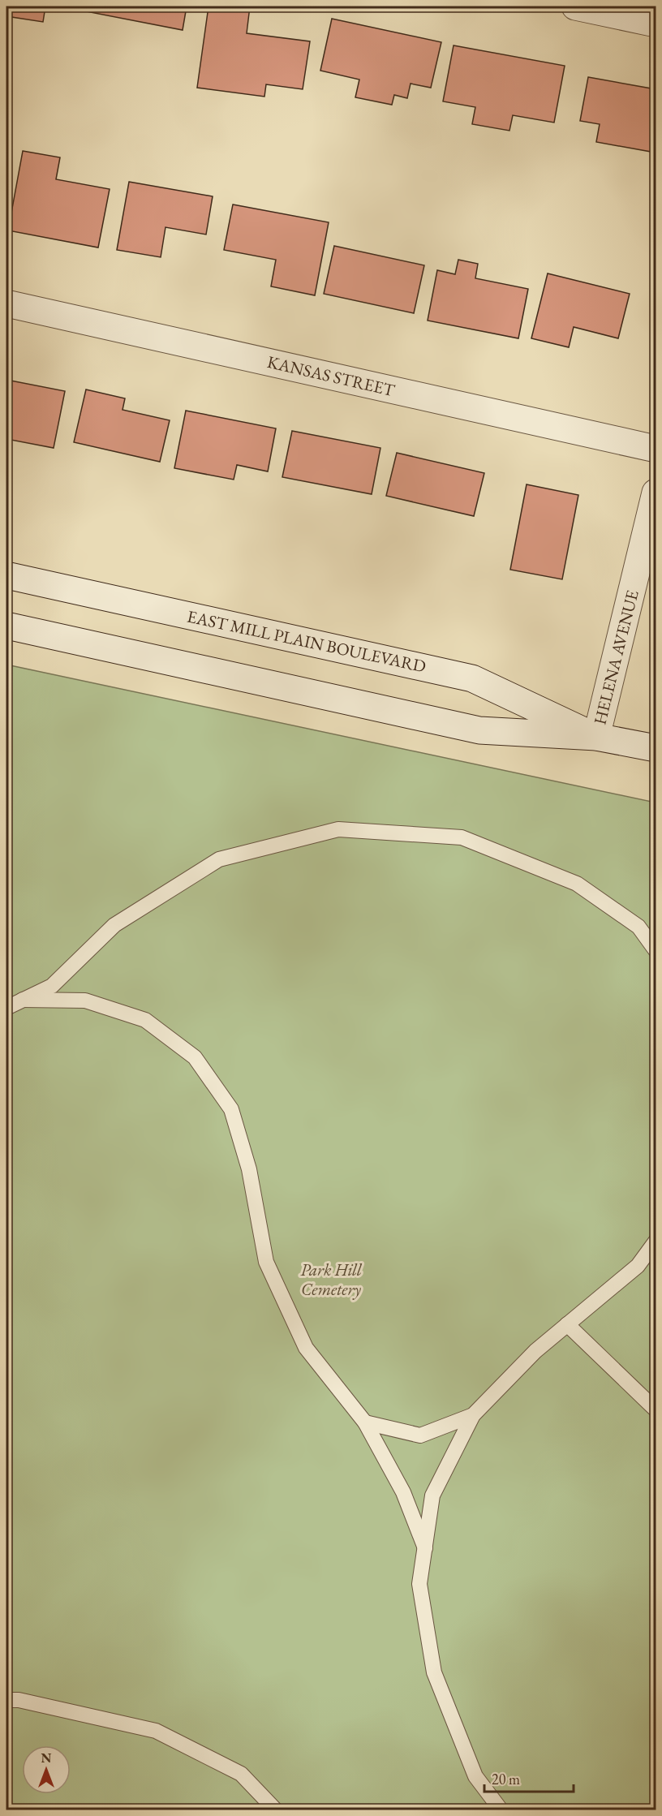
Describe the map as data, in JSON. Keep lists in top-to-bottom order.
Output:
{
  "streets": {
    "main road": ["KANSAS STREET", "EAST MILL PLAIN BOULEVARD", "HELENA AVENUE"]
  },
  "crossings": [
    ["EAST MILL PLAIN BOULEVARD", "HELENA AVENUE"]
  ],
  "parks": ["Park Hill Cemetery"],
  "scale_bar": "20 m",
  "north": "top"
}
